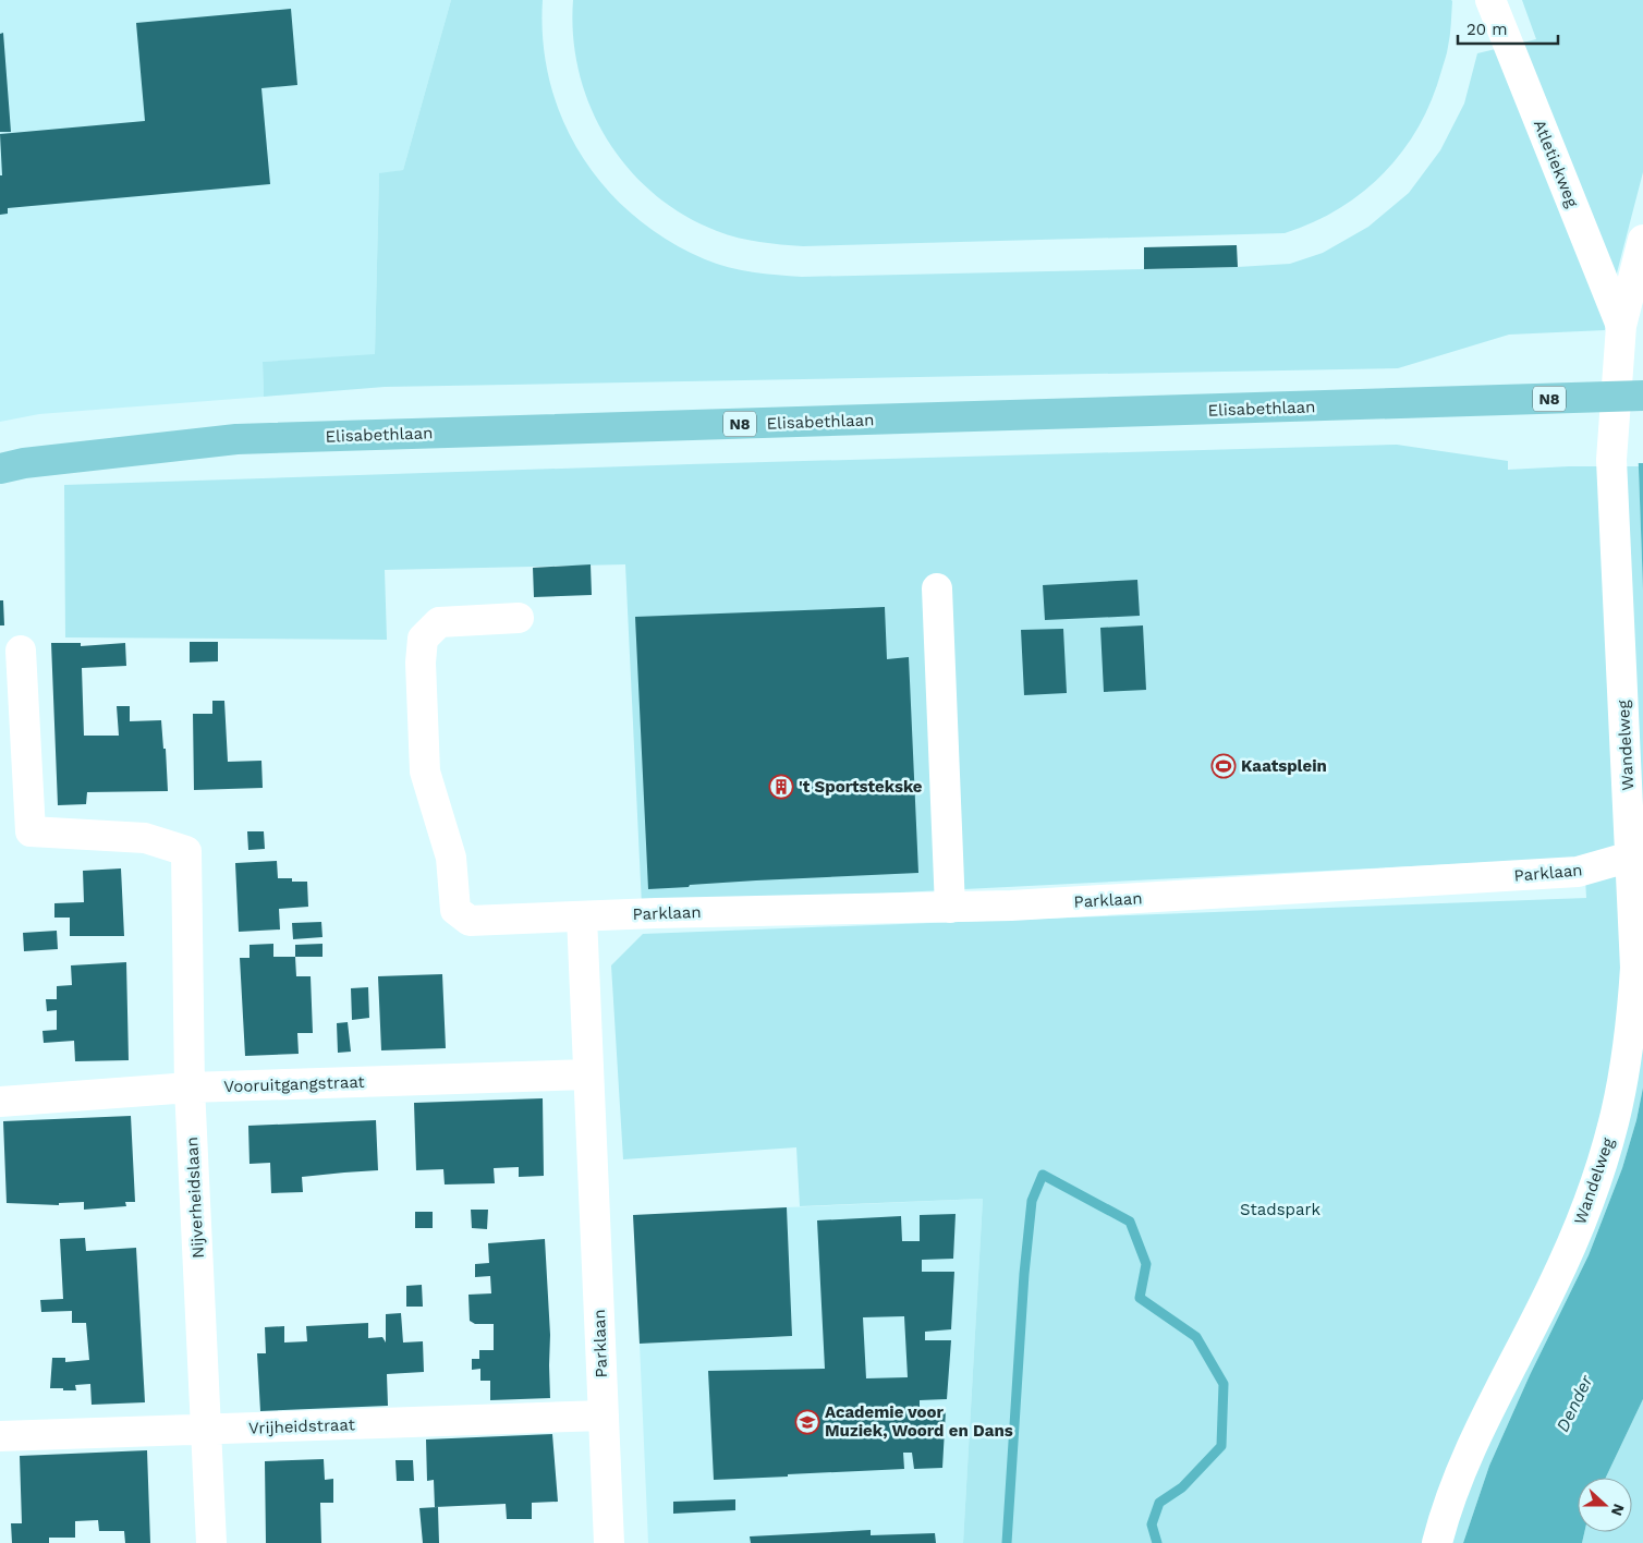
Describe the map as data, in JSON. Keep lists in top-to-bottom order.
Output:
{
  "streets": {
    "main road": ["N8", "Elisabethlaan"],
    "street": [
      "Atletiekweg",
      "Wandelweg",
      "Parklaan",
      "Vooruitgangstraat",
      "Nijverheidslaan",
      "Vrijheidstraat"
    ]
  },
  "crossings": [
    ["Atletiekweg", "Wandelweg"],
    ["Wandelweg", "Parklaan"],
    ["Parklaan", "Vooruitgangstraat"],
    ["Parklaan", "Vrijheidstraat"],
    ["Vooruitgangstraat", "Nijverheidslaan"],
    ["Nijverheidslaan", "Vrijheidstraat"]
  ],
  "water": ["Dender"],
  "parks": ["Stadspark"],
  "places": {
    "sports": ["Kaatsplein"],
    "building": ["'t Sportstekske"],
    "school or university": ["Academie voor Muziek, Woord en Dans"]
  },
  "scale_bar": "20 m",
  "north": "right"
}
